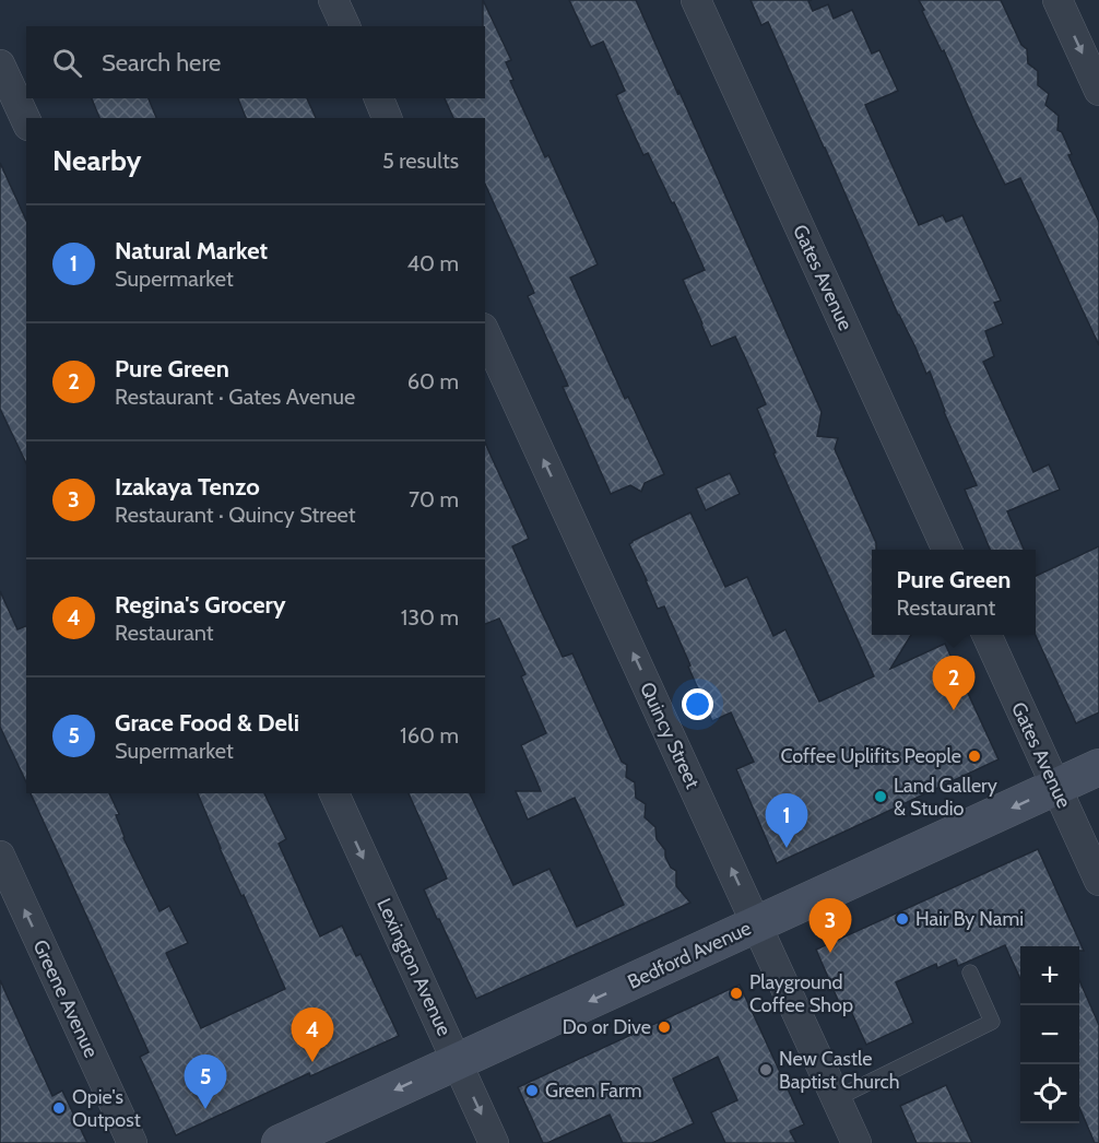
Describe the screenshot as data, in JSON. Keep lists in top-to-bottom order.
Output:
{
  "streets": {
    "main road": ["Bedford Avenue"],
    "street": [
      "Gates Avenue",
      "Quincy Street",
      "Lexington Avenue",
      "Greene Avenue"
    ]
  },
  "crossings": [
    ["Gates Avenue", "Bedford Avenue"],
    ["Quincy Street", "Bedford Avenue"],
    ["Bedford Avenue", "Lexington Avenue"]
  ],
  "one_way": [
    "Quincy Street",
    "Bedford Avenue",
    "Lexington Avenue",
    "Greene Avenue"
  ],
  "places": [
    "Coffee Uplifits People",
    "Land Gallery & Studio",
    "Hair By Nami",
    "Playground Coffee Shop",
    "Do or Dive",
    "New Castle Baptist Church",
    "Green Farm",
    "Opie's Outpost"
  ],
  "page": {
    "search": "Search here",
    "heading": ["Nearby", "5 results"],
    "list": [
      {
        "mark": "1",
        "name": "Natural Market",
        "note": "Supermarket",
        "value": "40 m"
      },
      {
        "mark": "2",
        "name": "Pure Green",
        "note": "Restaurant · Gates Avenue",
        "value": "60 m"
      },
      {
        "mark": "3",
        "name": "Izakaya Tenzo",
        "note": "Restaurant · Quincy Street",
        "value": "70 m"
      },
      {
        "mark": "4",
        "name": "Regina's Grocery",
        "note": "Restaurant",
        "value": "130 m"
      },
      {
        "mark": "5",
        "name": "Grace Food & Deli",
        "note": "Supermarket",
        "value": "160 m"
      }
    ],
    "popup": ["Pure Green", "Restaurant"],
    "pins": [
      "2",
      "1",
      "3",
      "4",
      "5"
    ],
    "map_buttons": ["+", "−"]
  }
}
